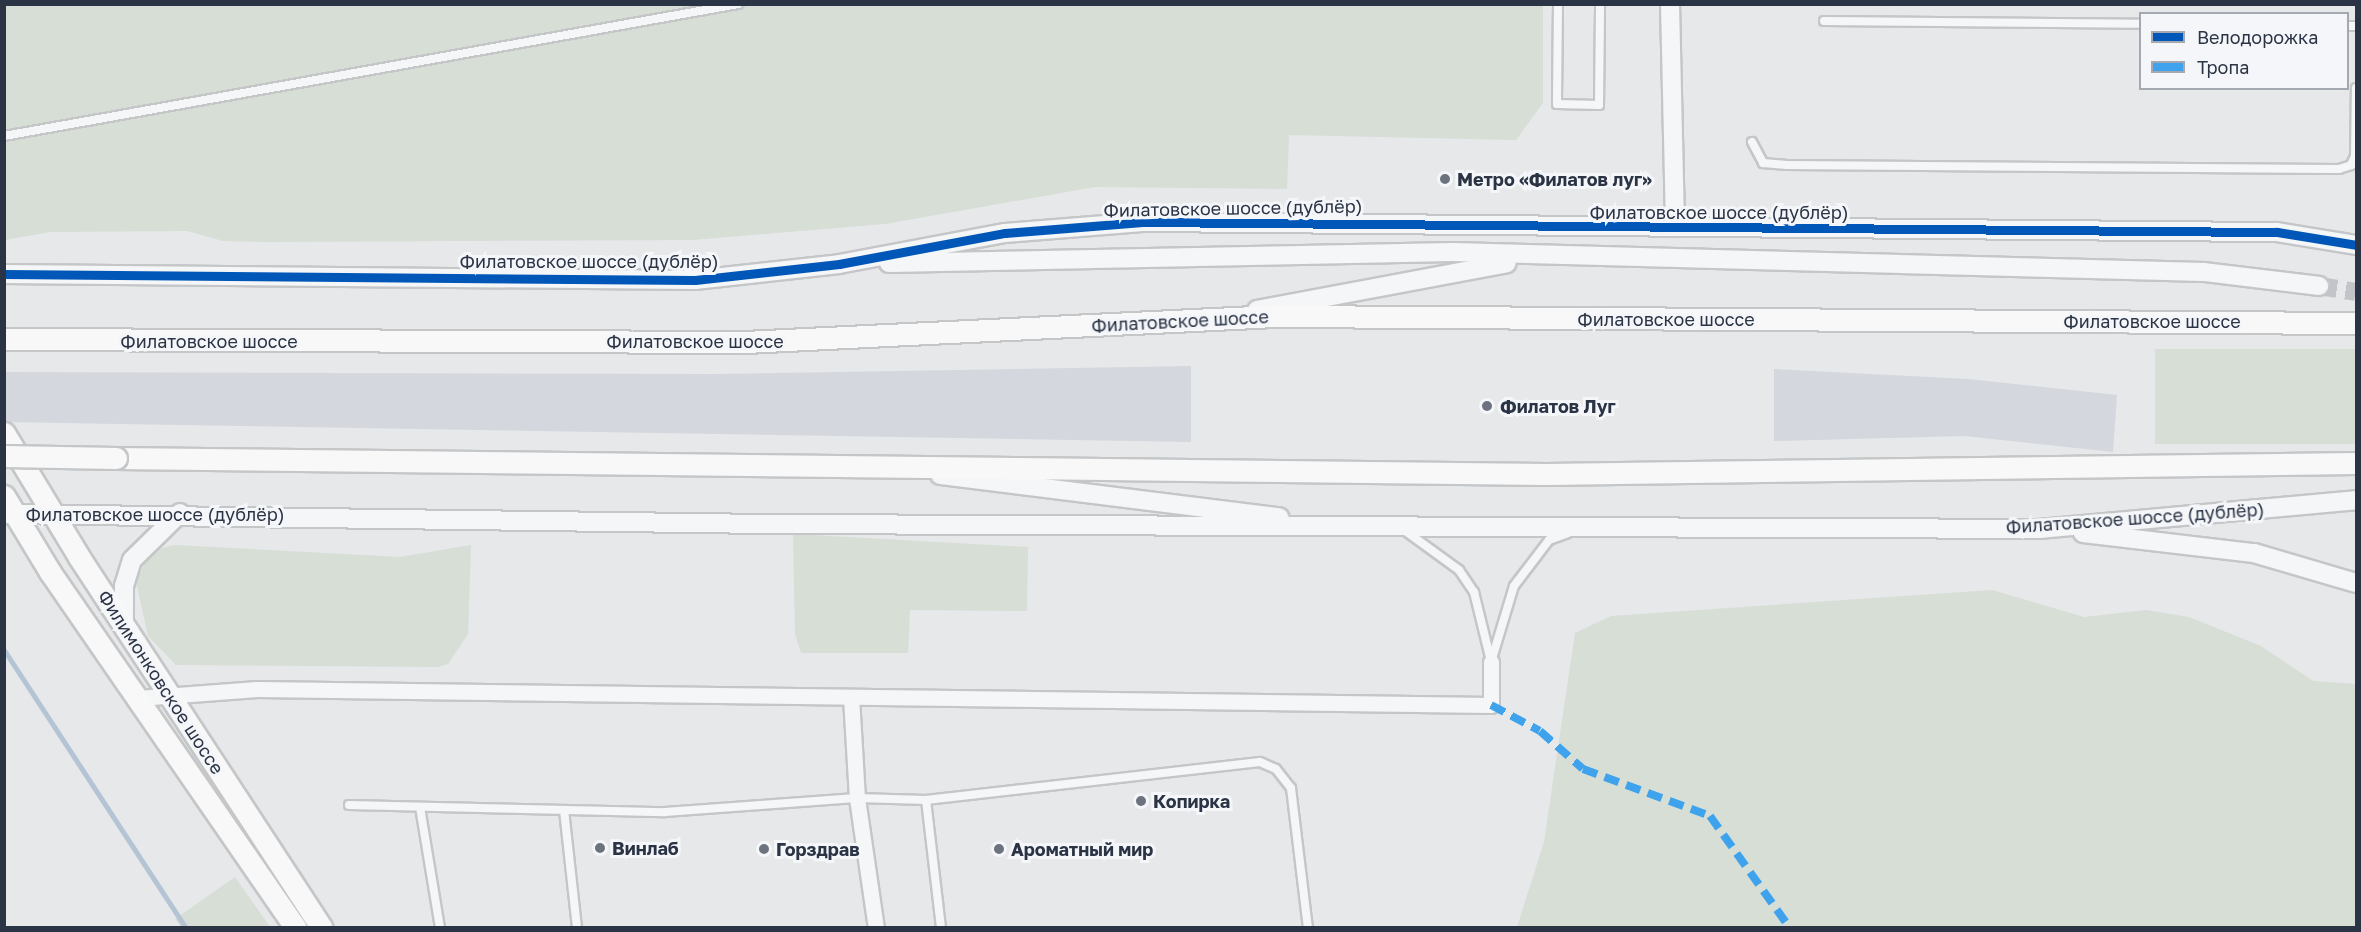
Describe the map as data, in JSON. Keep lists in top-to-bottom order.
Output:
{
  "streets": {
    "main road": ["Филатовское шоссе", "Филимонковское шоссе"],
    "street": ["Филатовское шоссе (дублёр)"]
  },
  "crossings": [
    ["Филатовское шоссе (дублёр)", "Филимонковское шоссе"]
  ],
  "places": [
    "Метро «Филатов луг»",
    "Филатов Луг",
    "Копирка",
    "Винлаб",
    "Горздрав",
    "Ароматный мир"
  ],
  "legend": ["Велодорожка", "Тропа"]
}
